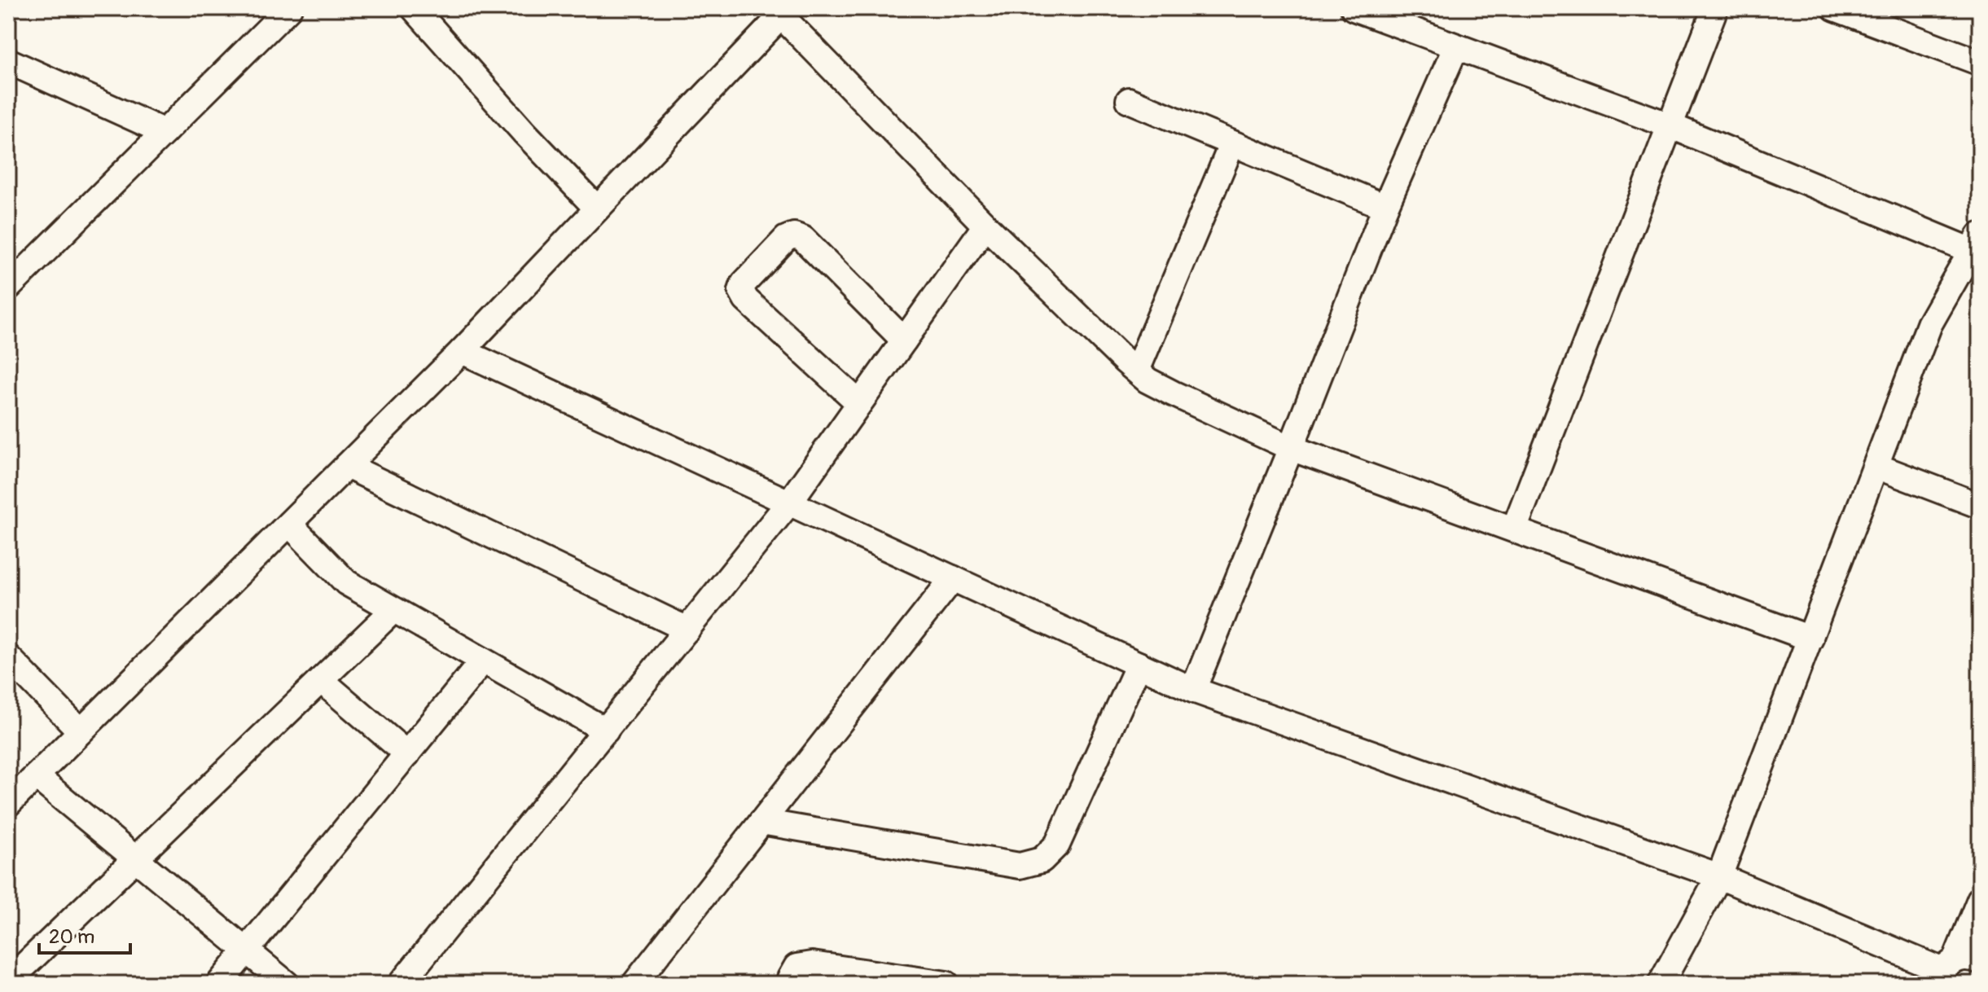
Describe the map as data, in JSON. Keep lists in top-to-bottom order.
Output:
{
  "scale_bar": "20 m"
}
